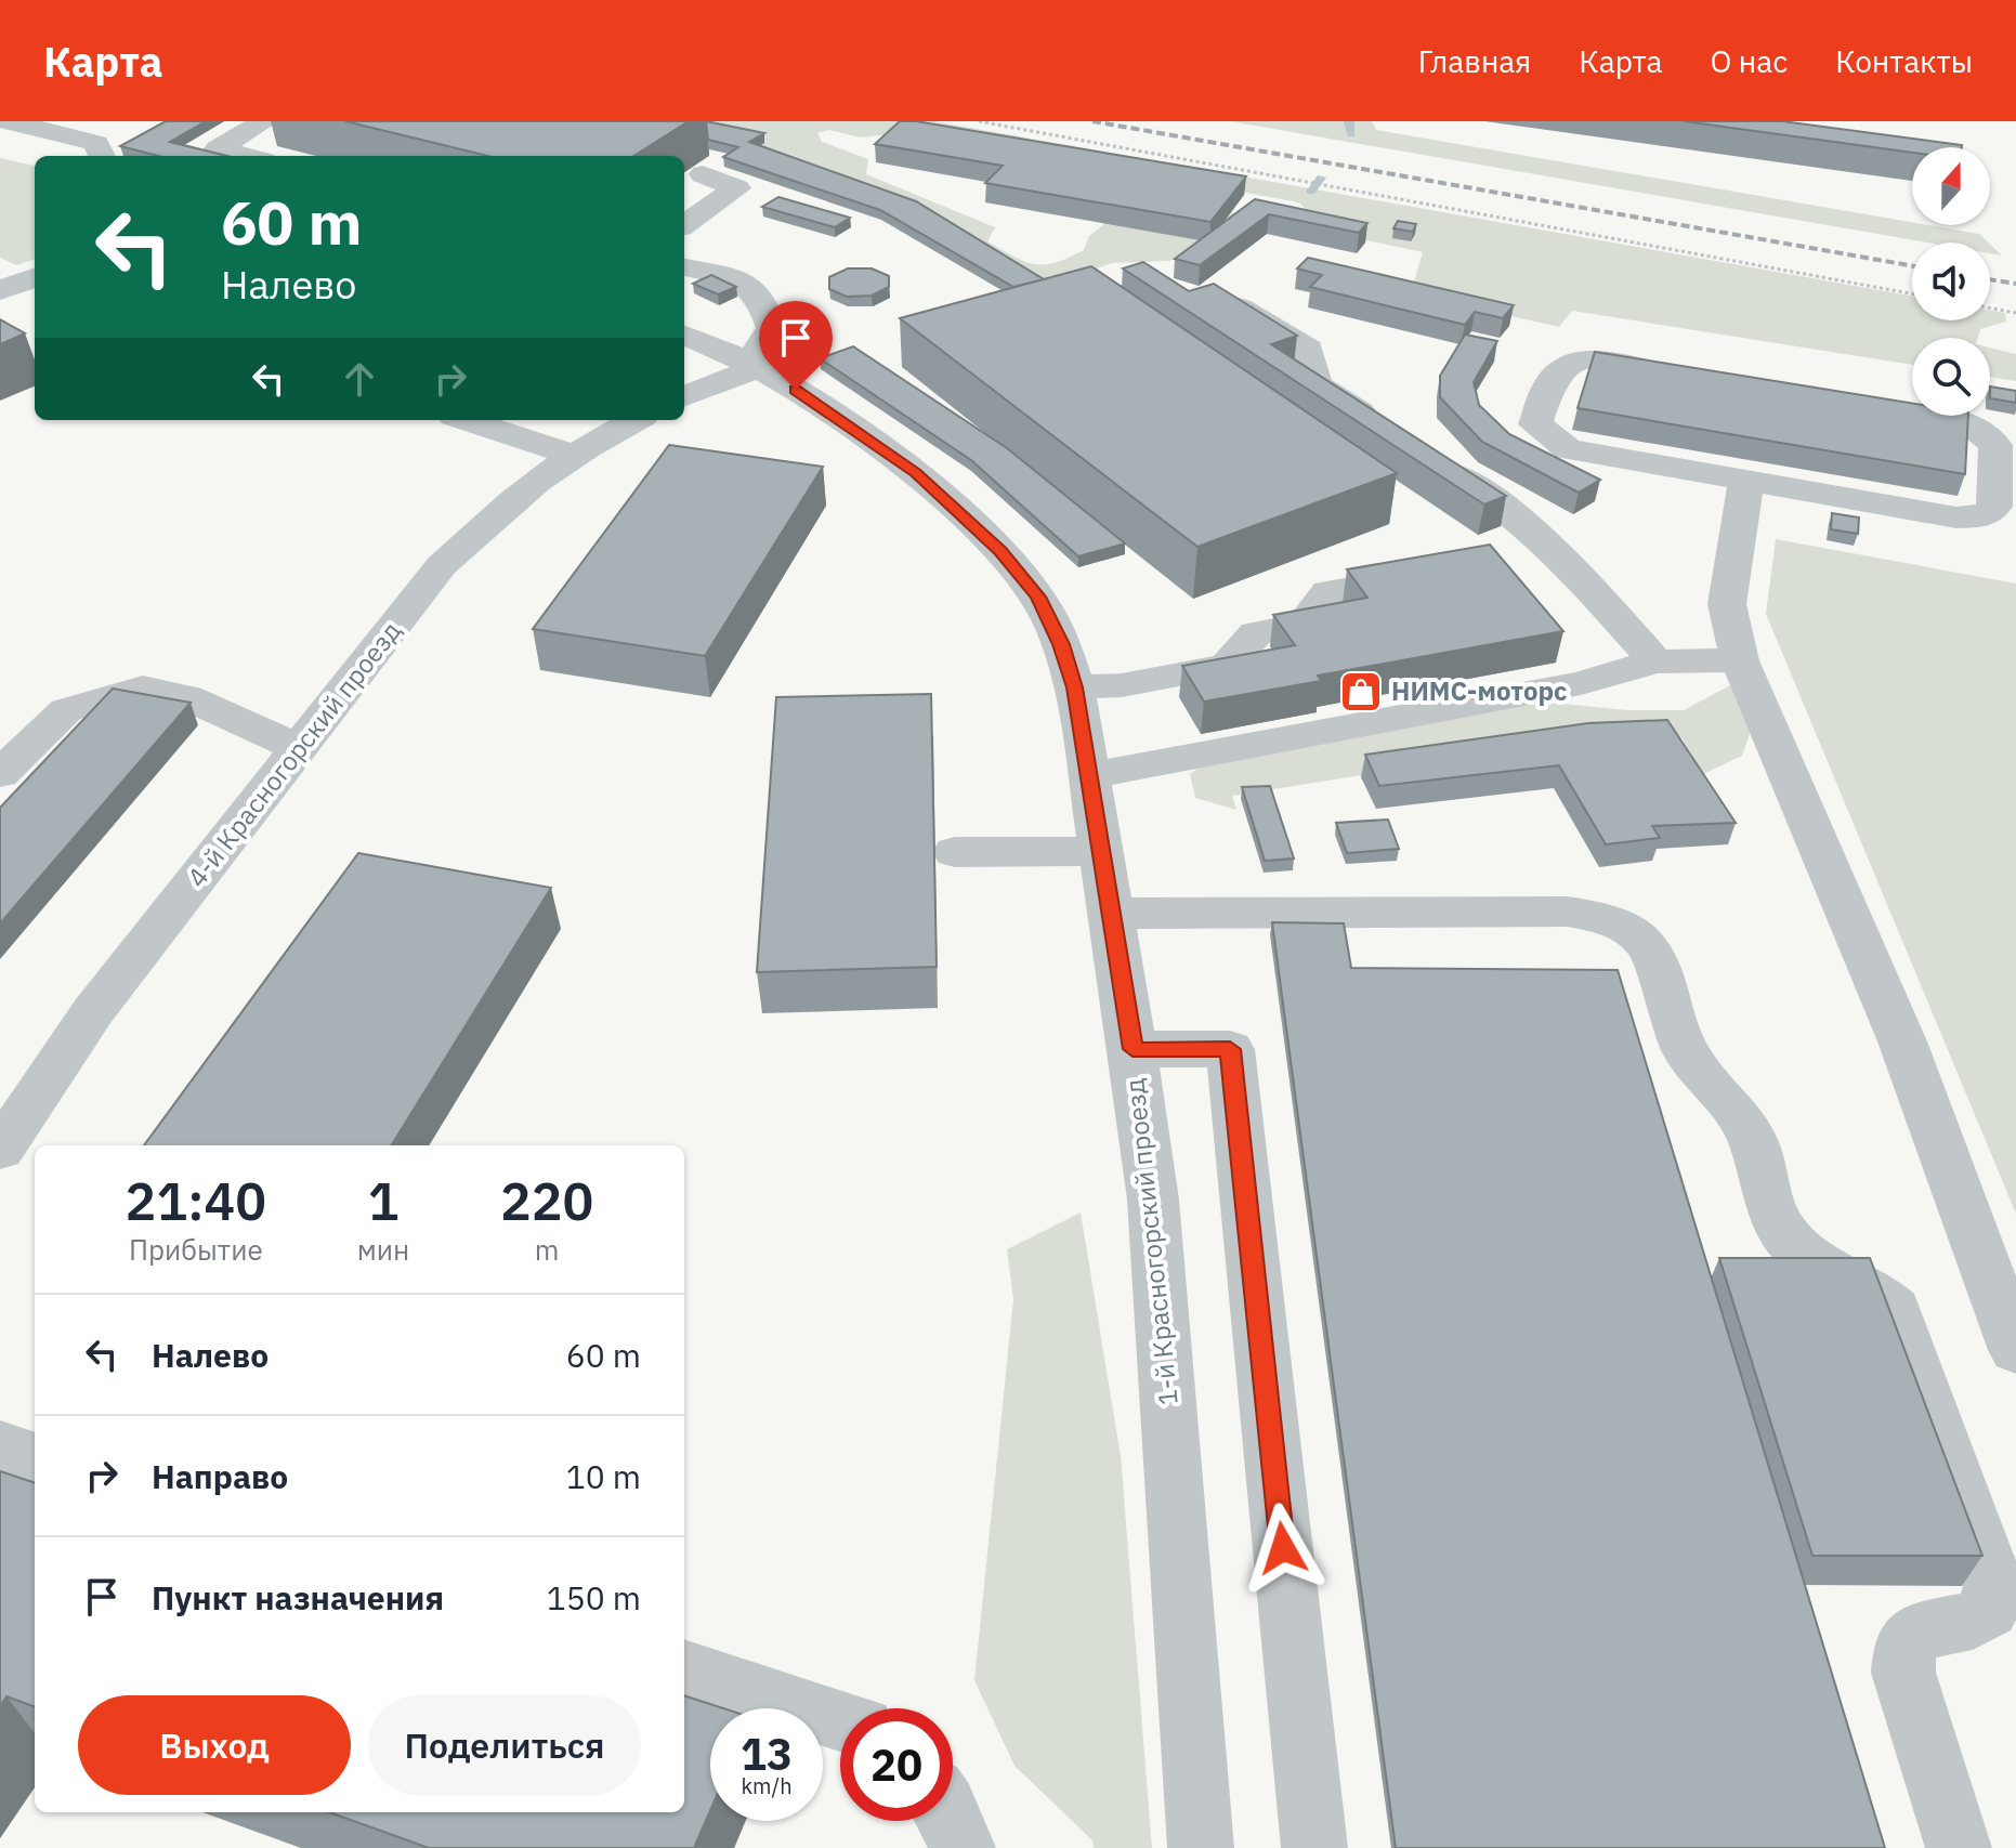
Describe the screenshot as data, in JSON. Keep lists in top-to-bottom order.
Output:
{
  "streets": {
    "street": ["4-й Красногорский проезд", "1-й Красногорский проезд"]
  },
  "places": {
    "shop": ["НИМС-моторс"]
  },
  "north": "top",
  "page": {
    "header": "Карта",
    "nav": [
      "Главная",
      "Карта",
      "О нас",
      "Контакты"
    ],
    "turn": ["60 m", "Налево"],
    "eta": [
      "21:40",
      "Прибытие",
      "1",
      "мин",
      "220",
      "m"
    ],
    "list": [
      {
        "name": "Налево",
        "value": "60 m"
      },
      {
        "name": "Направо",
        "value": "10 m"
      },
      {
        "name": "Пункт назначения",
        "value": "150 m"
      }
    ],
    "buttons": ["Выход", "Поделиться"],
    "speed": "13 km/h",
    "limit": "20"
  }
}
